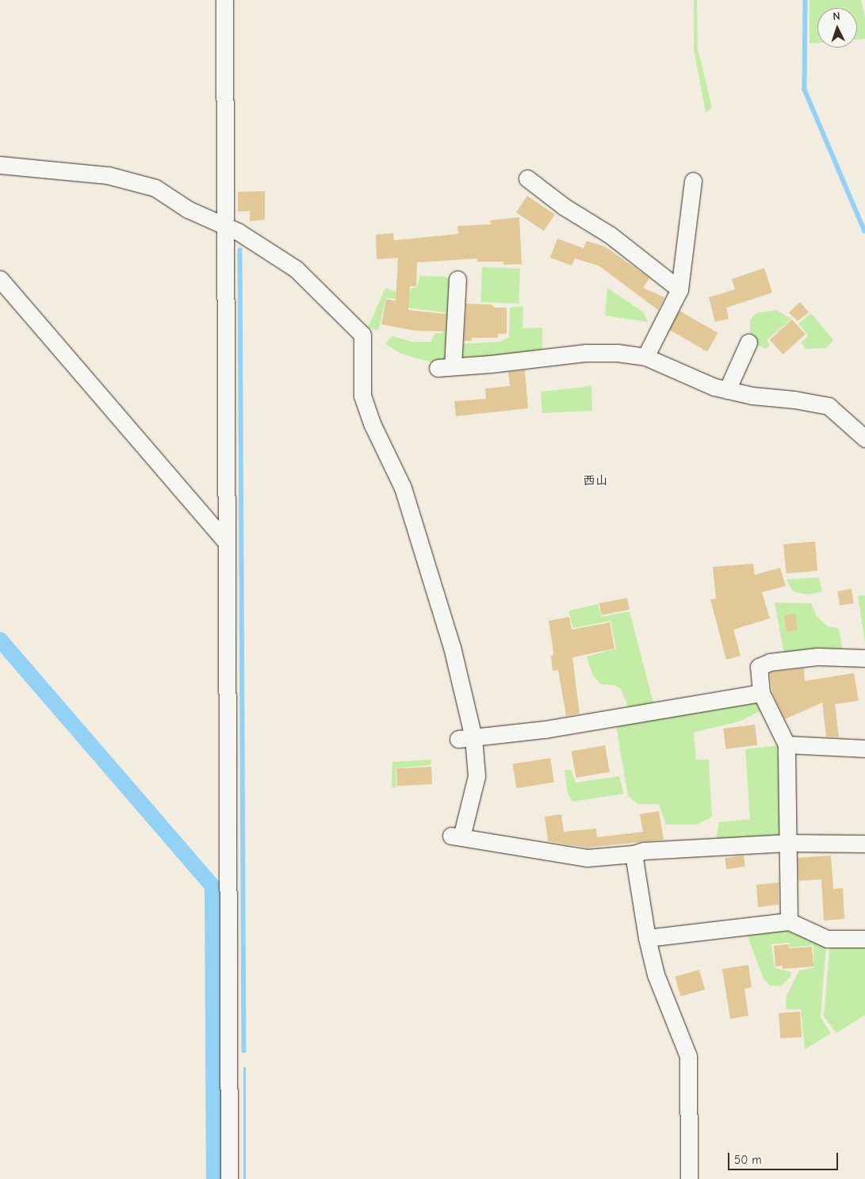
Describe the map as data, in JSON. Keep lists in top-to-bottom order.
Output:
{
  "districts": ["西山"],
  "scale_bar": "50 m",
  "north": "top"
}
